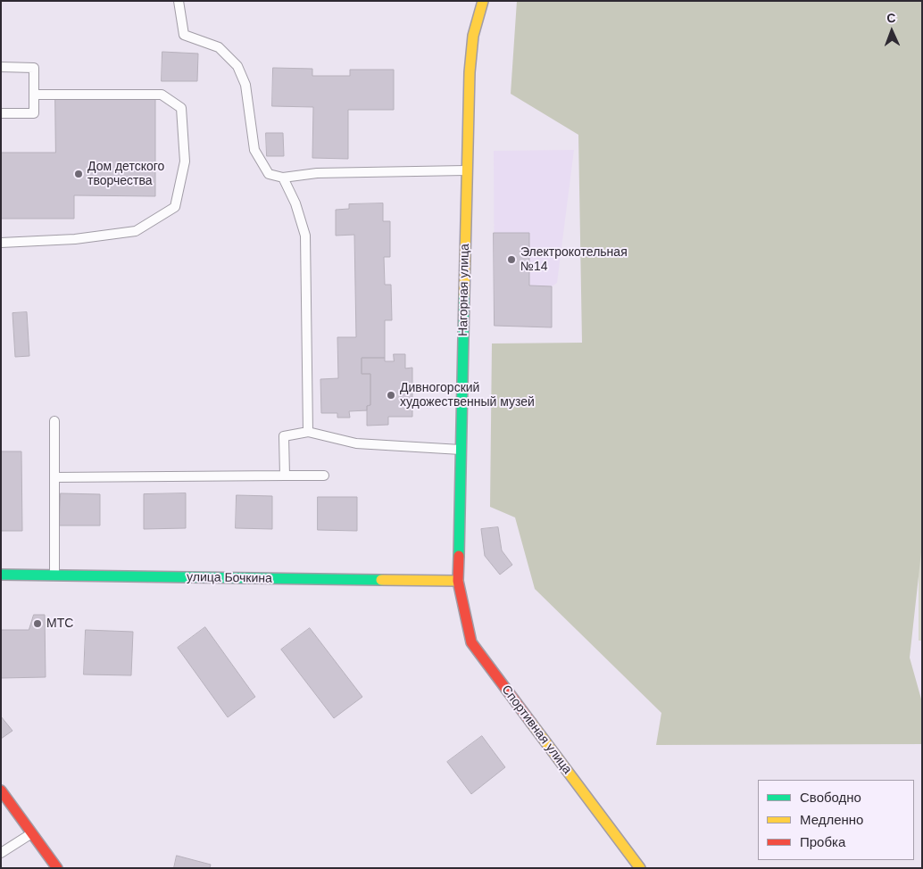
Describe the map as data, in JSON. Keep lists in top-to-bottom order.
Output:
{
  "streets": {
    "main road": ["Нагорная улица", "улица Бочкина", "Спортивная улица"]
  },
  "crossings": [
    ["Нагорная улица", "улица Бочкина"],
    ["Нагорная улица", "Спортивная улица"],
    ["улица Бочкина", "Спортивная улица"]
  ],
  "places": [
    "Дом детского творчества",
    "Электрокотельная №14",
    "Дивногорский художественный музей",
    "МТС"
  ],
  "legend": ["Свободно", "Медленно", "Пробка"],
  "north": "top"
}
